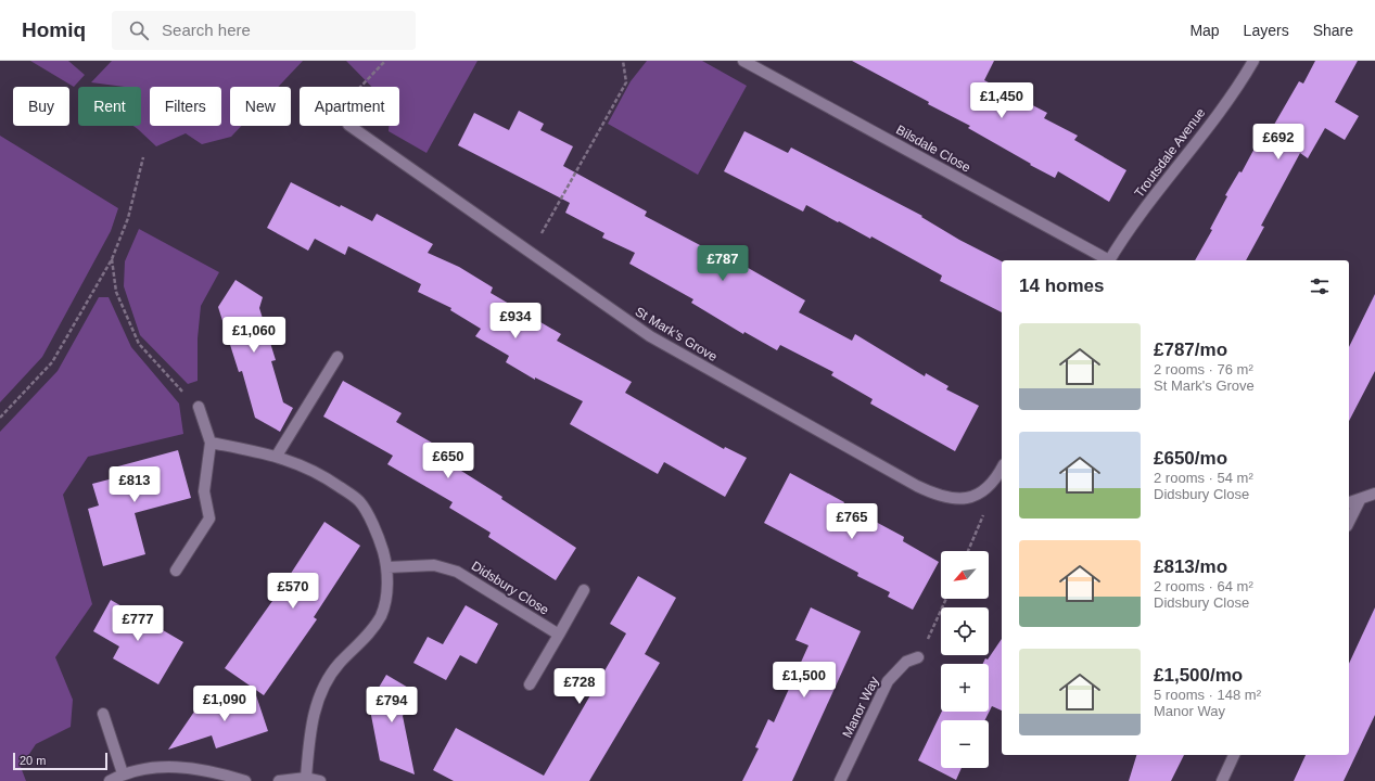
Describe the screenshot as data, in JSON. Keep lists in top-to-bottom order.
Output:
{
  "streets": {
    "street": [
      "Bilsdale Close",
      "Troutsdale Avenue",
      "St Mark's Grove",
      "Didsbury Close",
      "Manor Way"
    ]
  },
  "scale_bar": "20 m",
  "north": "bottom left",
  "page": {
    "header": "Homiq",
    "search": "Search here",
    "nav": ["Map", "Layers", "Share"],
    "price": [
      "£1,450",
      "£692",
      "£787",
      "£934",
      "£1,060",
      "£650",
      "£813",
      "£765",
      "£570",
      "£777",
      "£1,500",
      "£728",
      "£1,090",
      "£794"
    ],
    "chip": [
      "Buy",
      "Rent",
      "Filters",
      "New",
      "Apartment"
    ],
    "heading": "14 homes",
    "list": [
      {
        "name": "£787/mo",
        "note": "2 rooms · 76 m² · St Mark's Grove"
      },
      {
        "name": "£650/mo",
        "note": "2 rooms · 54 m² · Didsbury Close"
      },
      {
        "name": "£813/mo",
        "note": "2 rooms · 64 m² · Didsbury Close"
      },
      {
        "name": "£1,500/mo",
        "note": "5 rooms · 148 m² · Manor Way"
      }
    ],
    "map_buttons": ["+", "−"],
    "scale": "20 m"
  }
}
